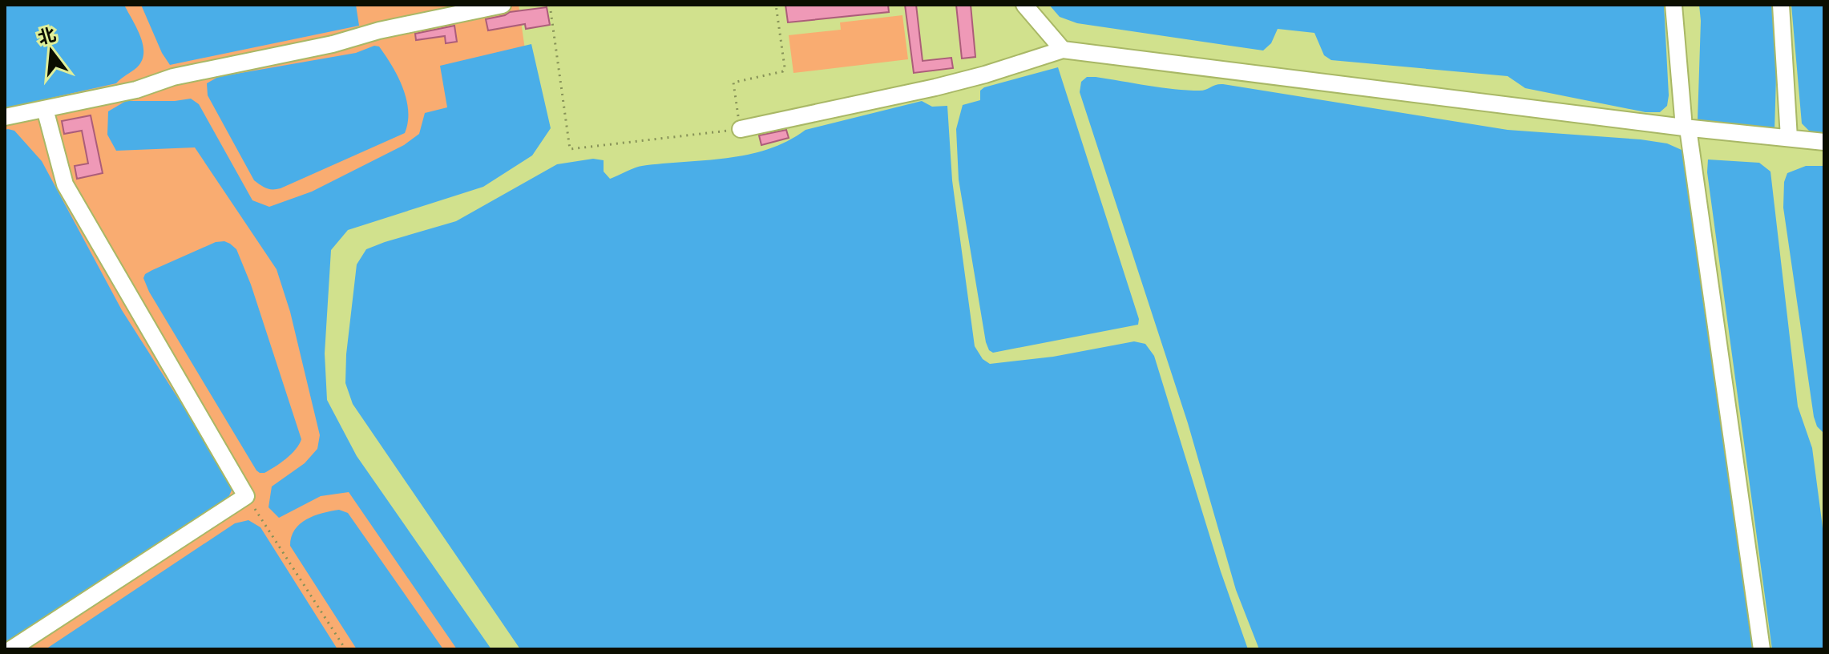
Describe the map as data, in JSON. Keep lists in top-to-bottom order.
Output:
{
  "north": "top"
}
